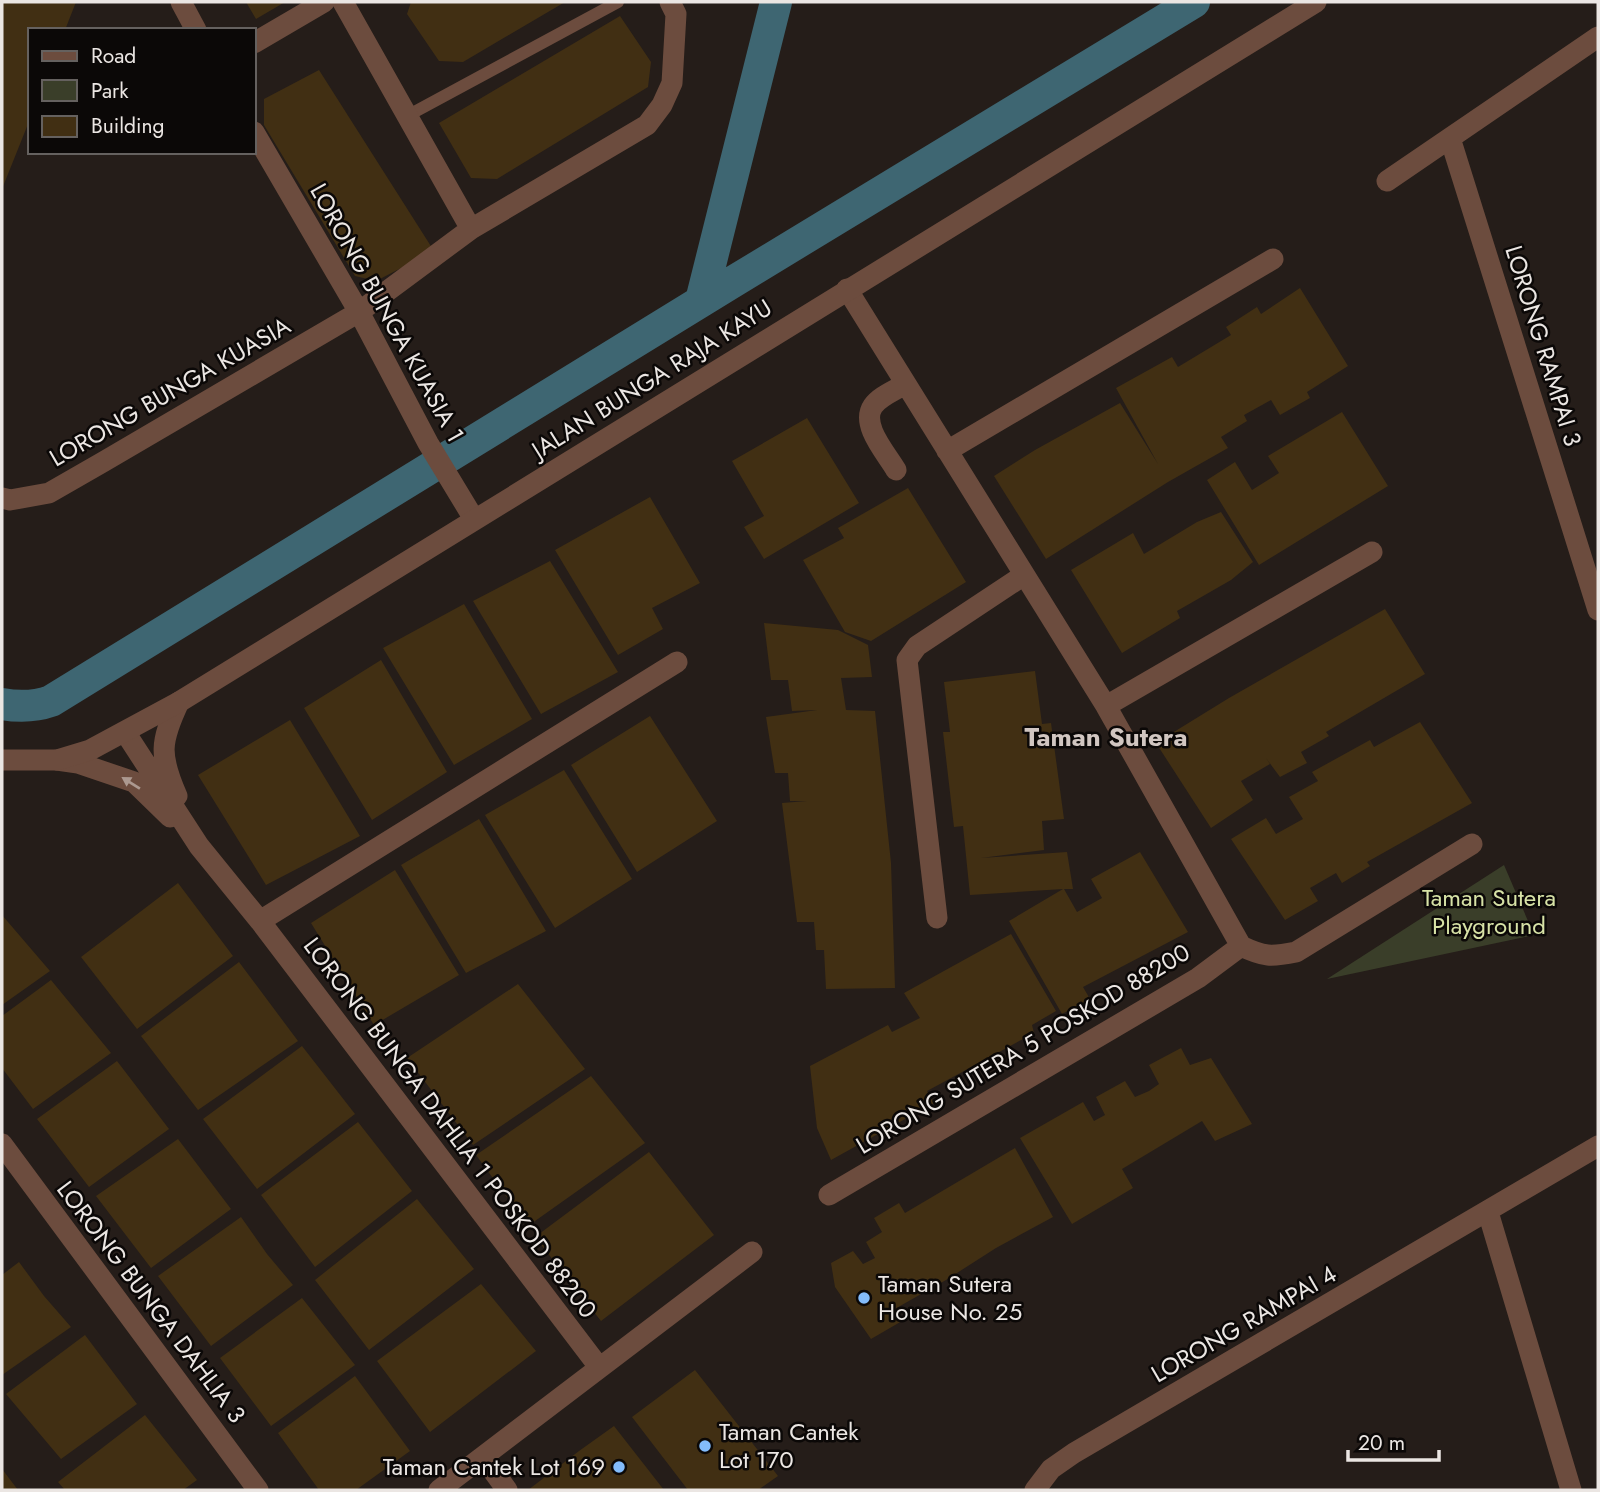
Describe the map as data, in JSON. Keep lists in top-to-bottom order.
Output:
{
  "streets": {
    "street": [
      "LORONG BUNGA KUASIA 1",
      "LORONG RAMPAI 3",
      "JALAN BUNGA RAJA KAYU",
      "LORONG BUNGA KUASIA",
      "LORONG SUTERA 5 POSKOD 88200",
      "LORONG BUNGA DAHLIA 1 POSKOD 88200",
      "LORONG BUNGA DAHLIA 3",
      "LORONG RAMPAI 4"
    ]
  },
  "crossings": [
    ["LORONG BUNGA KUASIA 1", "JALAN BUNGA RAJA KAYU"],
    ["LORONG BUNGA KUASIA 1", "LORONG BUNGA KUASIA"]
  ],
  "districts": ["Taman Sutera"],
  "parks": ["Taman Sutera Playground"],
  "places": ["Taman Sutera House No. 25", "Taman Cantek Lot 170", "Taman Cantek Lot 169"],
  "legend": ["Road", "Park", "Building"],
  "scale_bar": "20 m"
}
